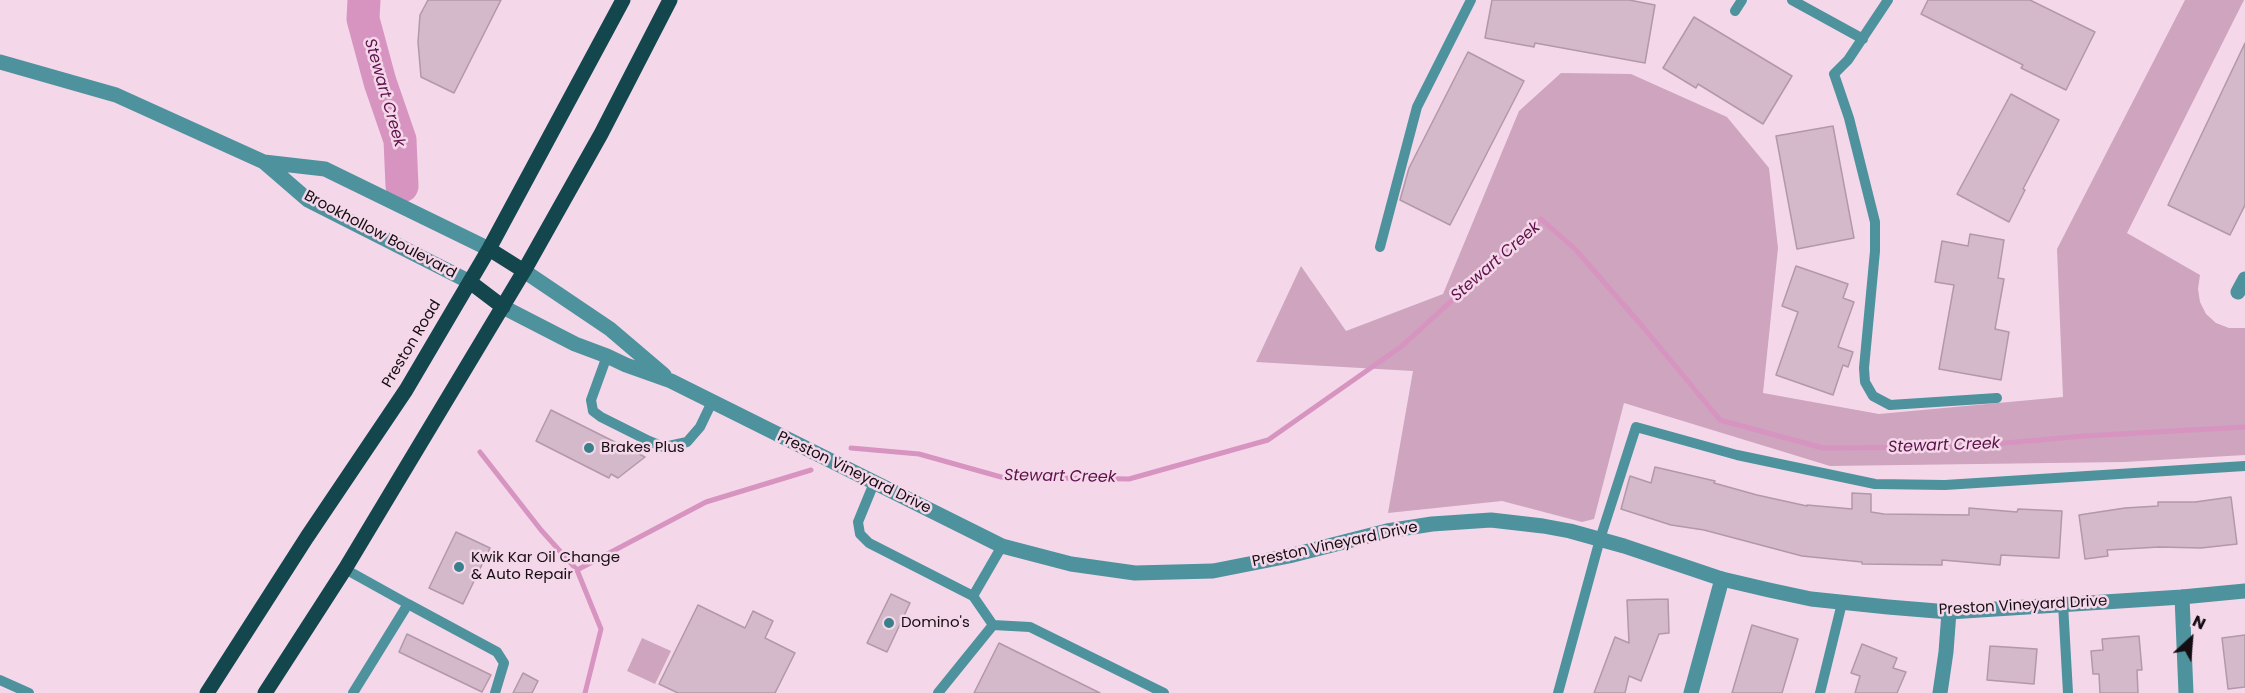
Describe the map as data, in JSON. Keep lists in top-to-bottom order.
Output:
{
  "streets": {
    "main road": ["Preston Road"],
    "street": ["Brookhollow Boulevard", "Preston Vineyard Drive"]
  },
  "crossings": [
    ["Brookhollow Boulevard", "Preston Road"]
  ],
  "water": ["Stewart Creek"],
  "places": ["Brakes Plus", "Kwik Kar Oil Change & Auto Repair", "Domino's"],
  "north": "top right"
}
